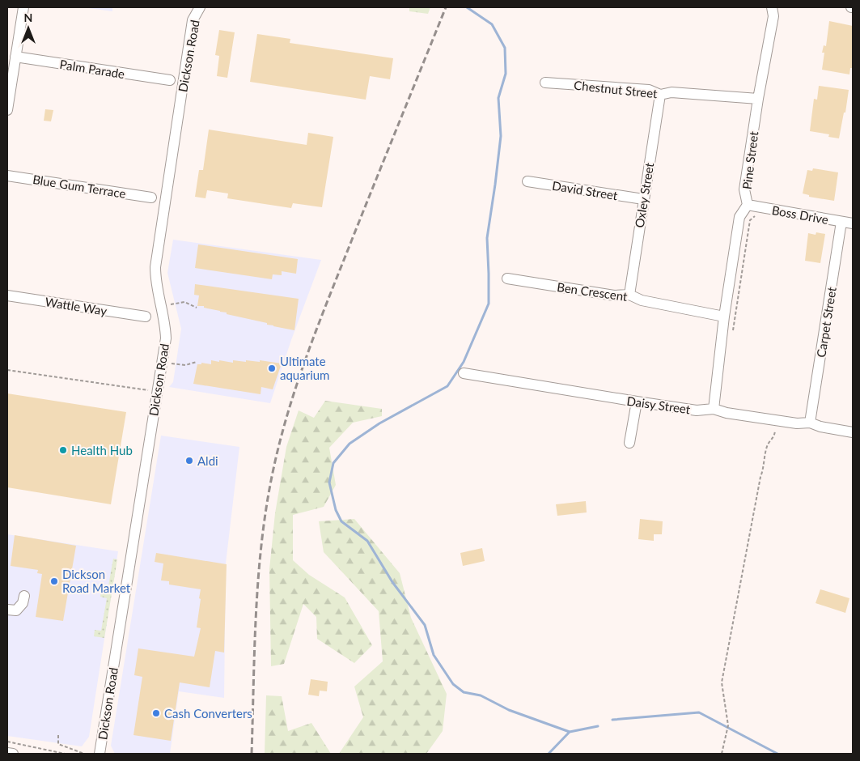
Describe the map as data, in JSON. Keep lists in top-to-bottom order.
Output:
{
  "streets": {
    "street": [
      "Dickson Road",
      "Palm Parade",
      "Chestnut Street",
      "Pine Street",
      "Blue Gum Terrace",
      "David Street",
      "Oxley Street",
      "Boss Drive",
      "Ben Crescent",
      "Wattle Way",
      "Carpet Street",
      "Daisy Street"
    ]
  },
  "crossings": [
    ["Chestnut Street", "Pine Street"],
    ["Chestnut Street", "Oxley Street"],
    ["Pine Street", "Boss Drive"],
    ["Pine Street", "Ben Crescent"],
    ["Pine Street", "Daisy Street"],
    ["David Street", "Oxley Street"],
    ["Oxley Street", "Ben Crescent"],
    ["Boss Drive", "Carpet Street"],
    ["Carpet Street", "Daisy Street"]
  ],
  "places": [
    "Ultimate aquarium",
    "Health Hub",
    "Aldi",
    "Dickson Road Market",
    "Cash Converters"
  ],
  "north": "top"
}
